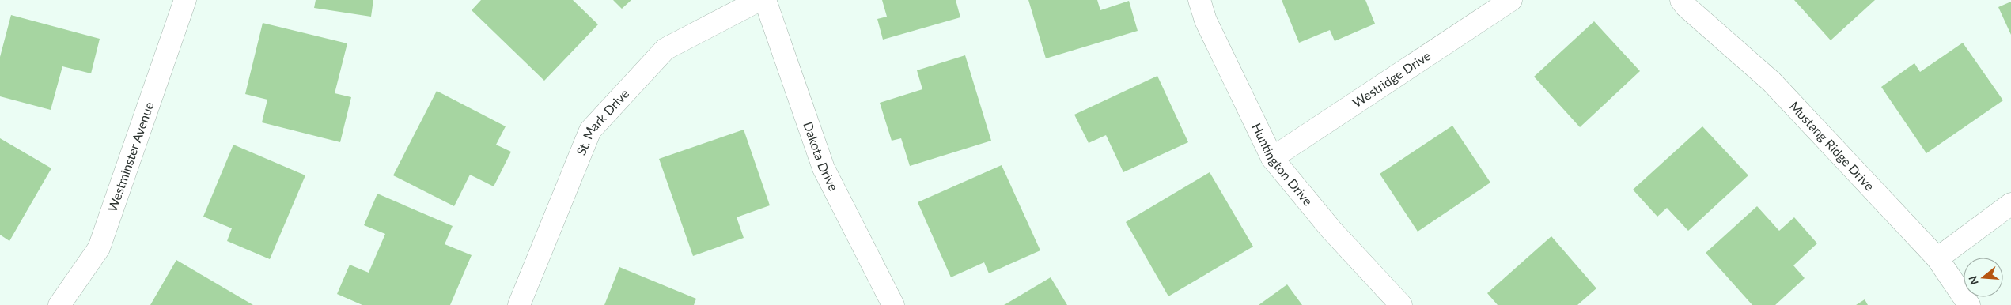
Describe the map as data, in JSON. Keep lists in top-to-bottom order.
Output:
{
  "streets": {
    "street": [
      "Westridge Drive",
      "St. Mark Drive",
      "Mustang Ridge Drive",
      "Dakota Drive",
      "Westminster Avenue",
      "Huntington Drive"
    ]
  },
  "crossings": [
    ["Westridge Drive", "Huntington Drive"]
  ],
  "north": "left"
}
